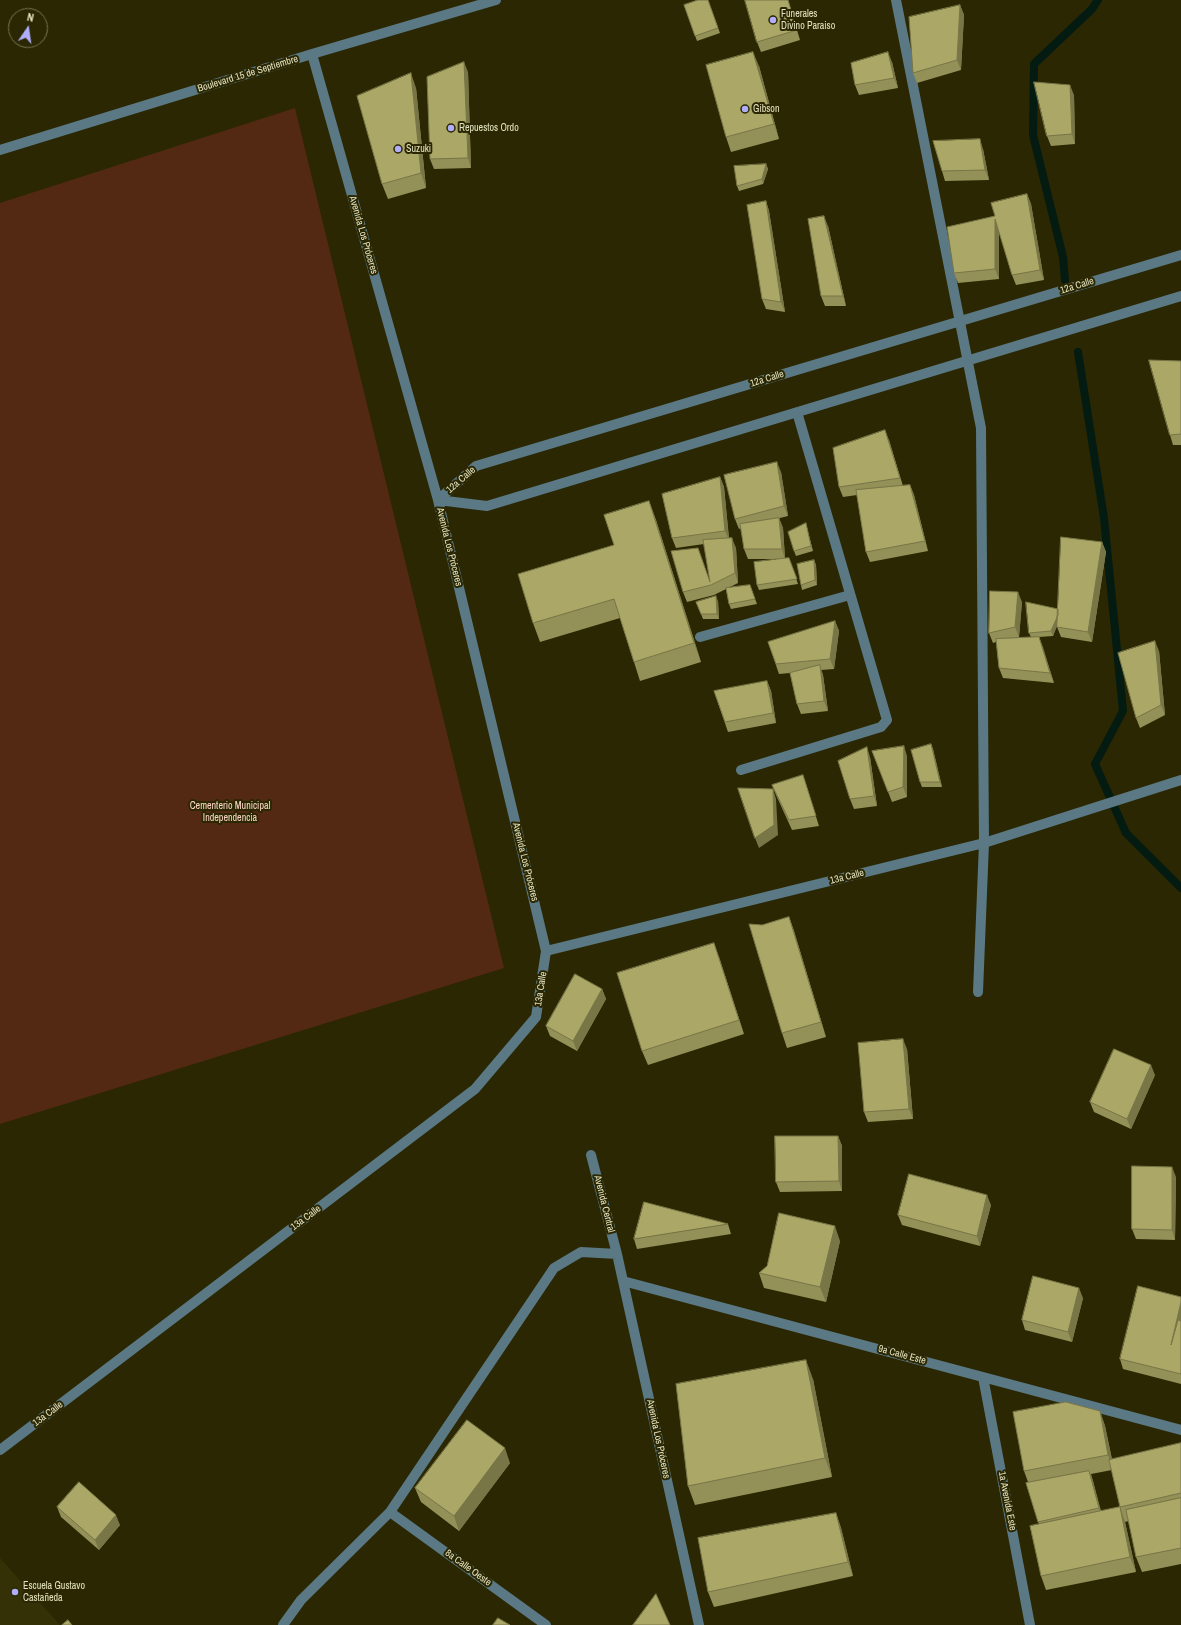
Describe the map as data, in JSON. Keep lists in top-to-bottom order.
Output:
{
  "streets": {
    "street": [
      "Boulevard 15 de Septiembre",
      "Avenida Los Próceres",
      "12a Calle",
      "13a Calle",
      "Avenida Central",
      "9a Calle Este",
      "1a Avenida Este",
      "8a Calle Oeste"
    ]
  },
  "crossings": [
    ["Boulevard 15 de Septiembre", "Avenida Los Próceres"],
    ["Avenida Los Próceres", "12a Calle"],
    ["Avenida Los Próceres", "13a Calle"],
    ["Avenida Los Próceres", "Avenida Central"],
    ["Avenida Los Próceres", "9a Calle Este"],
    ["9a Calle Este", "1a Avenida Este"]
  ],
  "parks": ["Cementerio Municipal Independencia"],
  "places": [
    "Funerales Divino Paraiso",
    "Gibson",
    "Repuestos Ordo",
    "Suzuki",
    "Escuela Gustavo Castañeda"
  ],
  "north": "top"
}
